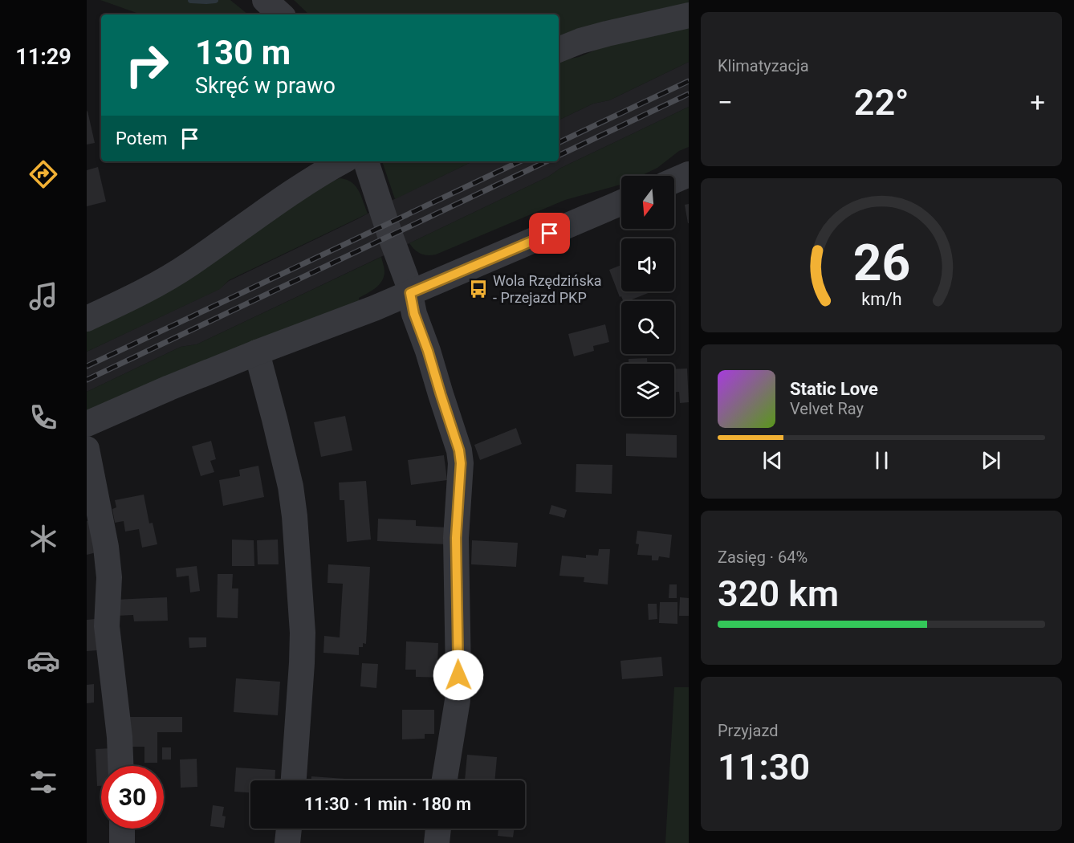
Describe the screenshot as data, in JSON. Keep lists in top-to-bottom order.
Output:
{
  "places": {
    "bus stop": ["Wola Rzędzińska - Przejazd PKP"]
  },
  "north": "bottom",
  "page": {
    "tabs": "11:29",
    "tile": [
      "Klimatyzacja",
      ["Zasięg · 64%", "320 km"],
      ["Przyjazd", "11:30"]
    ],
    "turn": ["130 m", "Skręć w prawo"],
    "heat": ["−", "22°", "+"],
    "then": "Potem",
    "song": ["Static Love", "Velvet Ray"],
    "limit": "30",
    "trip": "11:30 · 1 min · 180 m",
    "gauge": ["26", "km/h"]
  }
}
